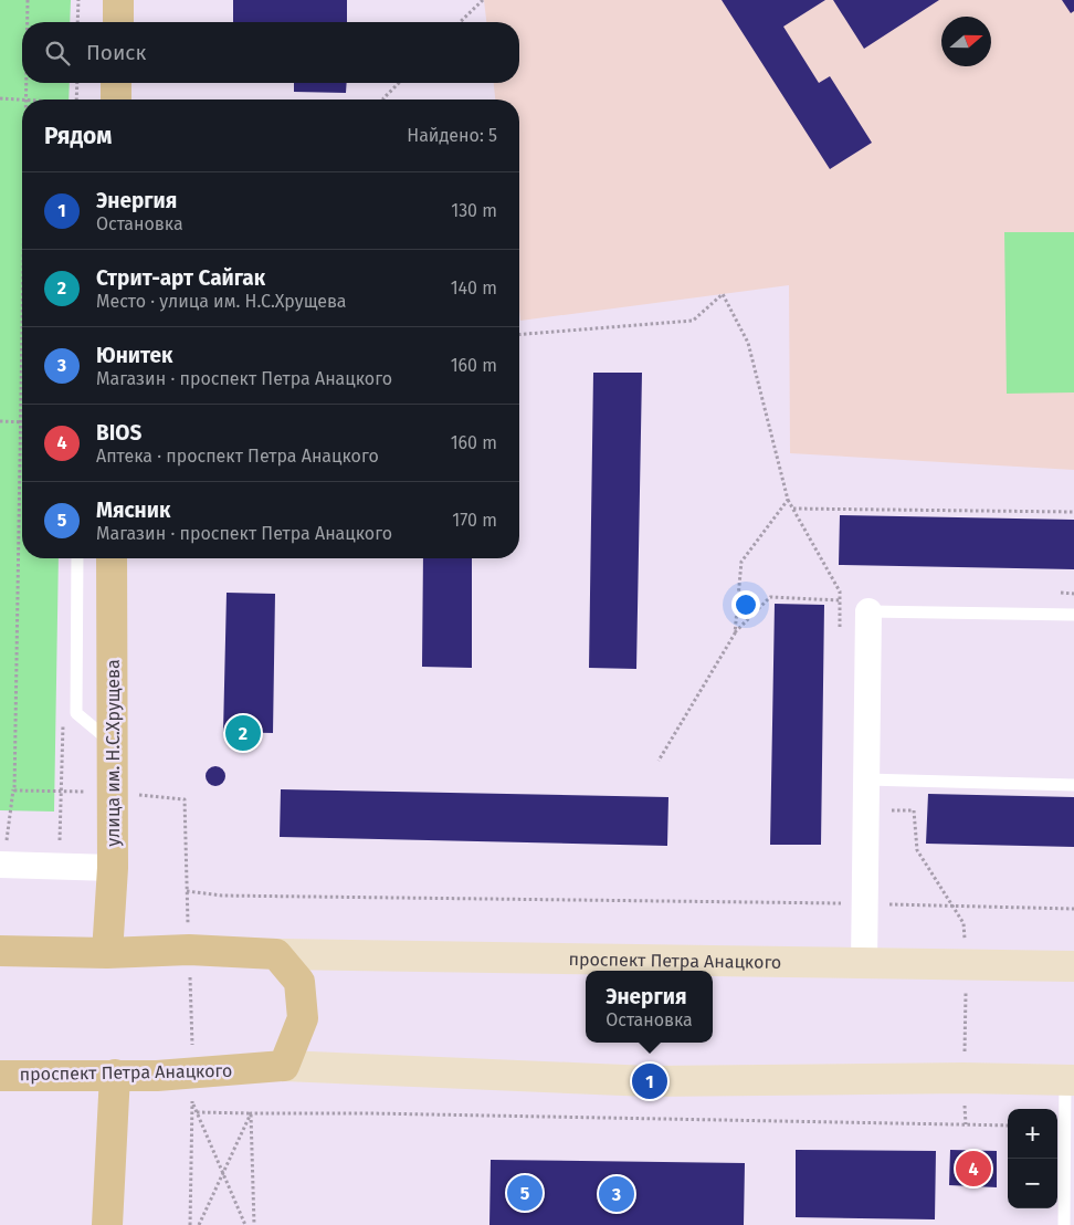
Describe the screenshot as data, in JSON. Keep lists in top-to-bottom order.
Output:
{
  "streets": {
    "main road": ["улица им. Н.С.Хрущева", "проспект Петра Анацкого"]
  },
  "crossings": [
    ["улица им. Н.С.Хрущева", "проспект Петра Анацкого"]
  ],
  "north": "right",
  "page": {
    "search": "Поиск",
    "heading": ["Рядом", "Найдено: 5"],
    "list": [
      {
        "mark": "1",
        "name": "Энергия",
        "note": "Остановка",
        "value": "130 m"
      },
      {
        "mark": "2",
        "name": "Стрит-арт Сайгак",
        "note": "Место · улица им. Н.С.Хрущева",
        "value": "140 m"
      },
      {
        "mark": "3",
        "name": "Юнитек",
        "note": "Магазин · проспект Петра Анацкого",
        "value": "160 m"
      },
      {
        "mark": "4",
        "name": "BIOS",
        "note": "Аптека · проспект Петра Анацкого",
        "value": "160 m"
      },
      {
        "mark": "5",
        "name": "Мясник",
        "note": "Магазин · проспект Петра Анацкого",
        "value": "170 m"
      }
    ],
    "pins": [
      "2",
      "1",
      "4",
      "5",
      "3"
    ],
    "popup": ["Энергия", "Остановка"],
    "map_buttons": ["+", "−"]
  }
}
